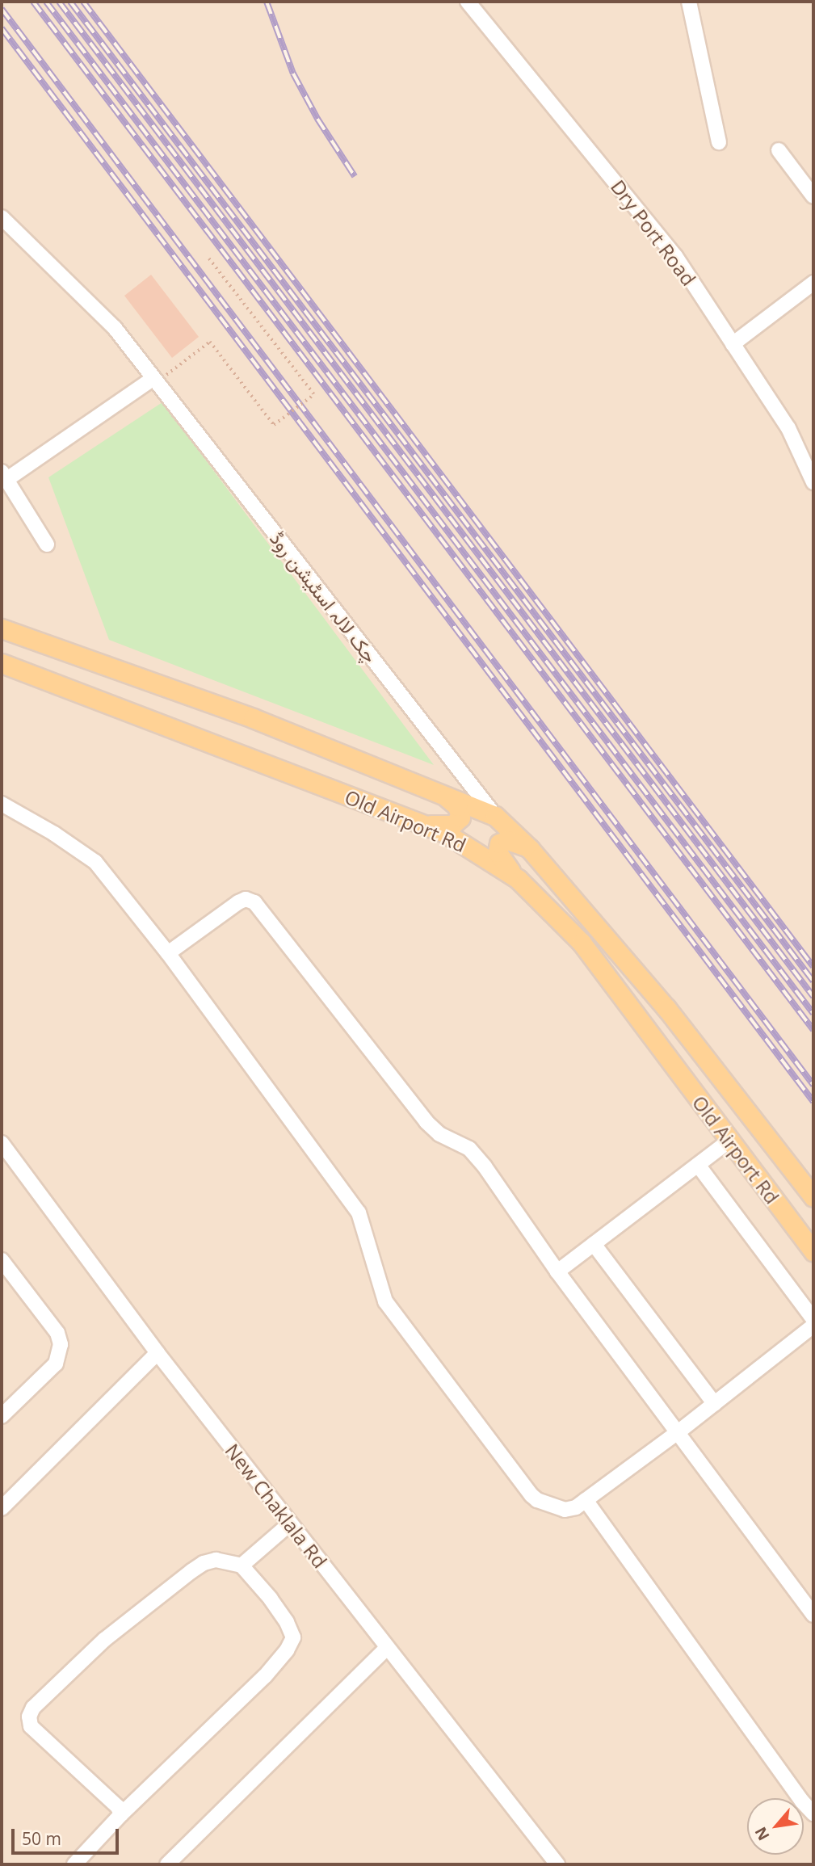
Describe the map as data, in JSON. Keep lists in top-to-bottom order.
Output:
{
  "streets": {
    "main road": ["Old Airport Rd"],
    "street": ["Dry Port Road", "چک لالہ اسٹیشن روڈ", "New Chaklala Rd"]
  },
  "crossings": [
    ["چک لالہ اسٹیشن روڈ", "Old Airport Rd"]
  ],
  "scale_bar": "50 m",
  "north": "bottom left"
}
